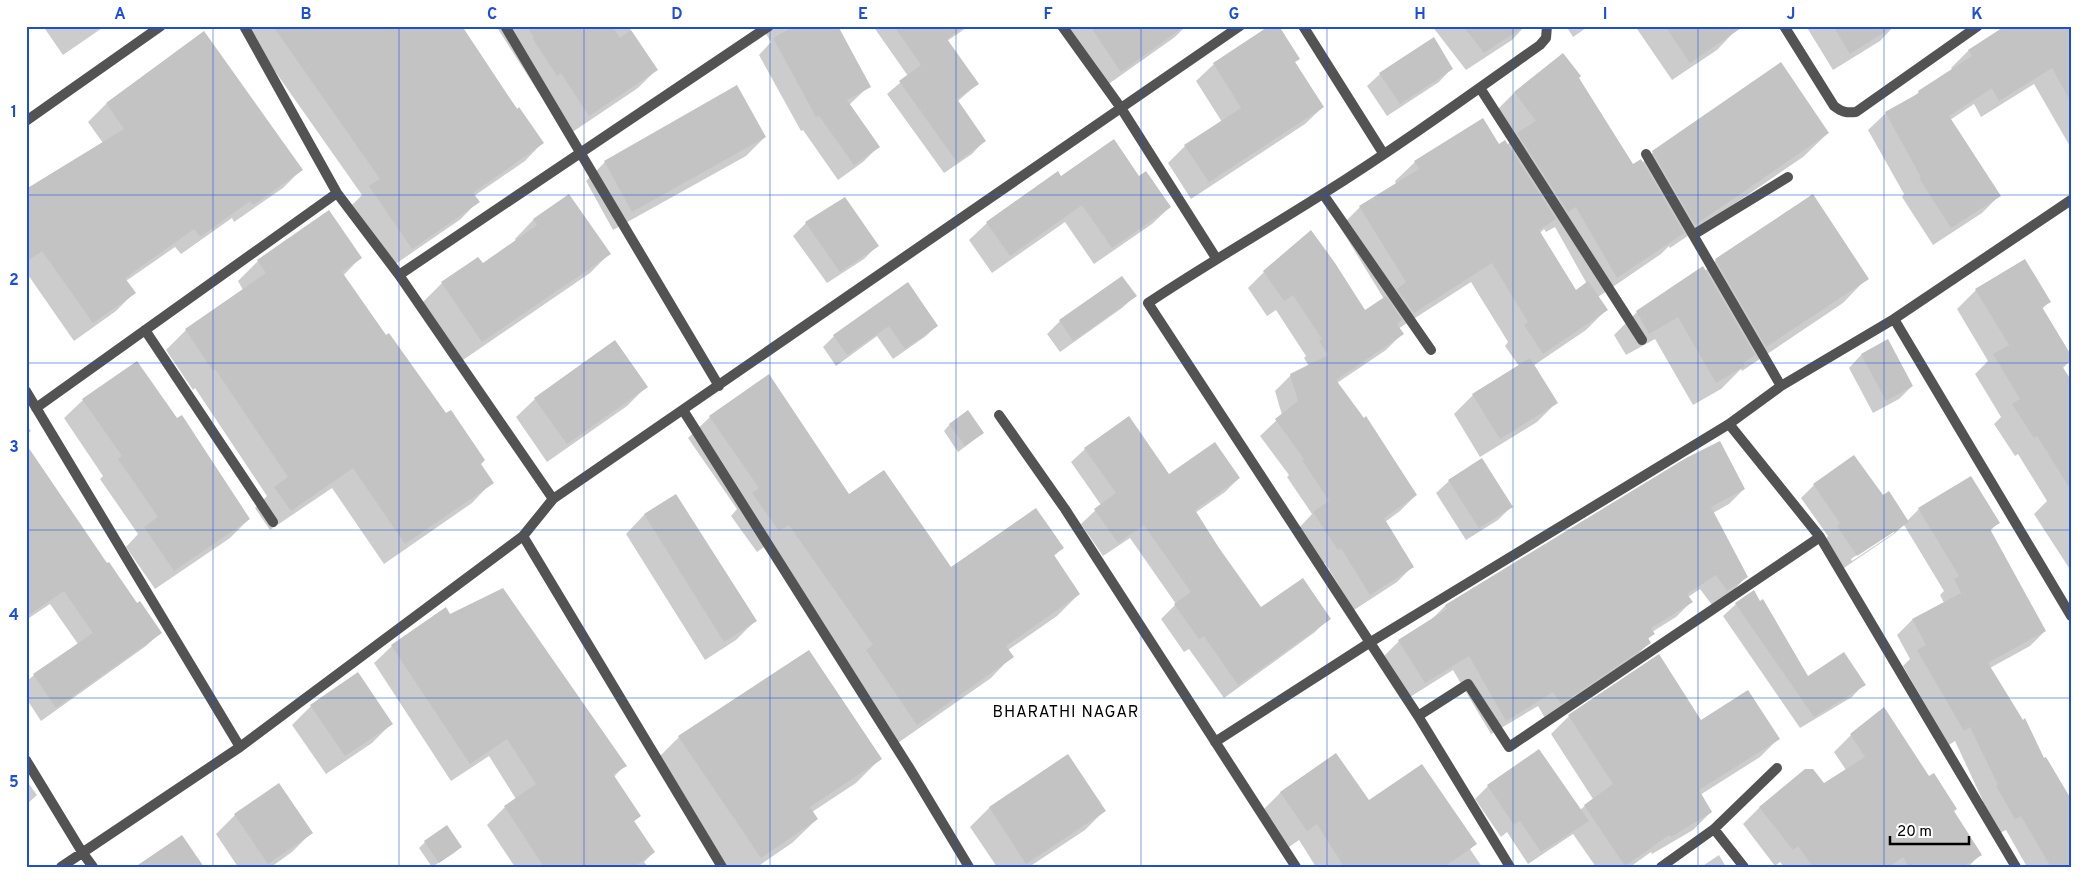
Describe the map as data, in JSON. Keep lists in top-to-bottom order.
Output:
{
  "districts": ["BHARATHI NAGAR"],
  "scale_bar": "20 m",
  "grid": {
    "columns": [
      "A",
      "B",
      "C",
      "D",
      "E",
      "F",
      "G",
      "H",
      "I",
      "J",
      "K"
    ],
    "rows": [
      "1",
      "2",
      "3",
      "4",
      "5"
    ]
  }
}
